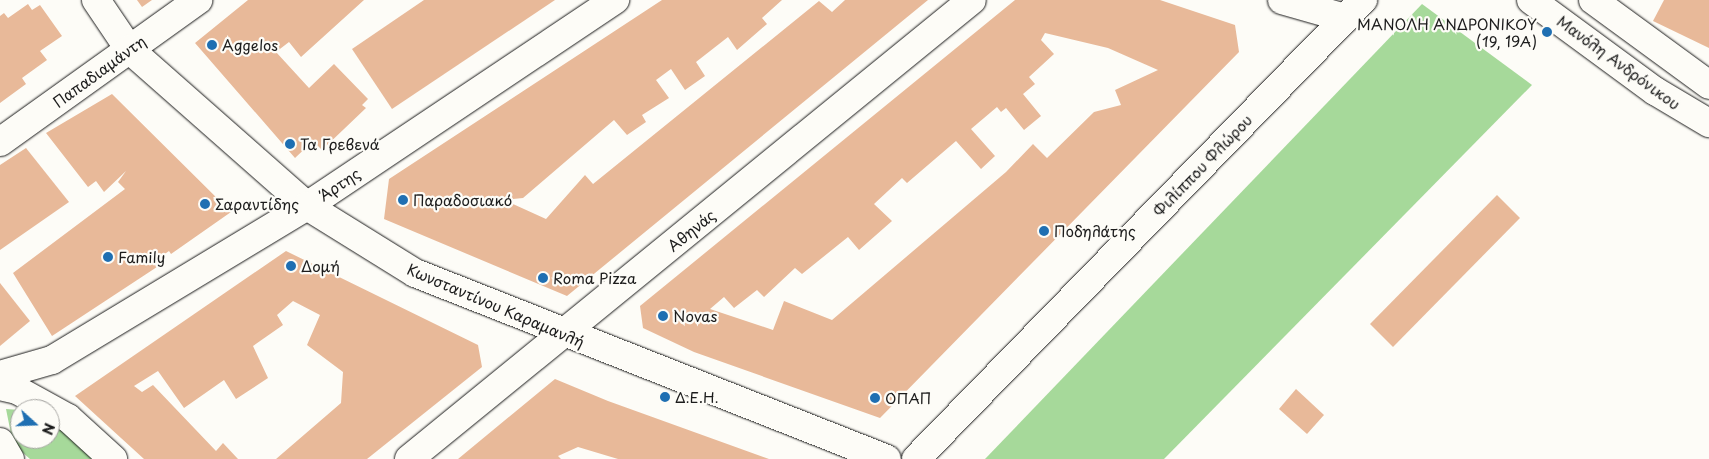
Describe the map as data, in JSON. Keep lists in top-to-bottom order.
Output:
{
  "streets": {
    "street": [
      "Μανόλη Ανδρόνικου",
      "Παπαδιαμάντη",
      "Φιλίππου Φλώρου",
      "Άρτης",
      "Αθηνάς",
      "Κωνσταντίνου Καραμανλή"
    ]
  },
  "crossings": [
    ["Παπαδιαμάντη", "Κωνσταντίνου Καραμανλή"],
    ["Άρτης", "Κωνσταντίνου Καραμανλή"],
    ["Αθηνάς", "Κωνσταντίνου Καραμανλή"]
  ],
  "places": [
    "ΜΑΝΟΛΗ ΑΝΔΡΟΝΙΚΟΥ (19, 19Α)",
    "Aggelos",
    "Τα Γρεβενά",
    "Παραδοσιακό",
    "Σαραντίδης",
    "Ποδηλάτης",
    "Family",
    "Δομή",
    "Roma Pizza",
    "Novas",
    "Δ.Ε.Η.",
    "ΟΠΑΠ"
  ],
  "north": "right"
}
